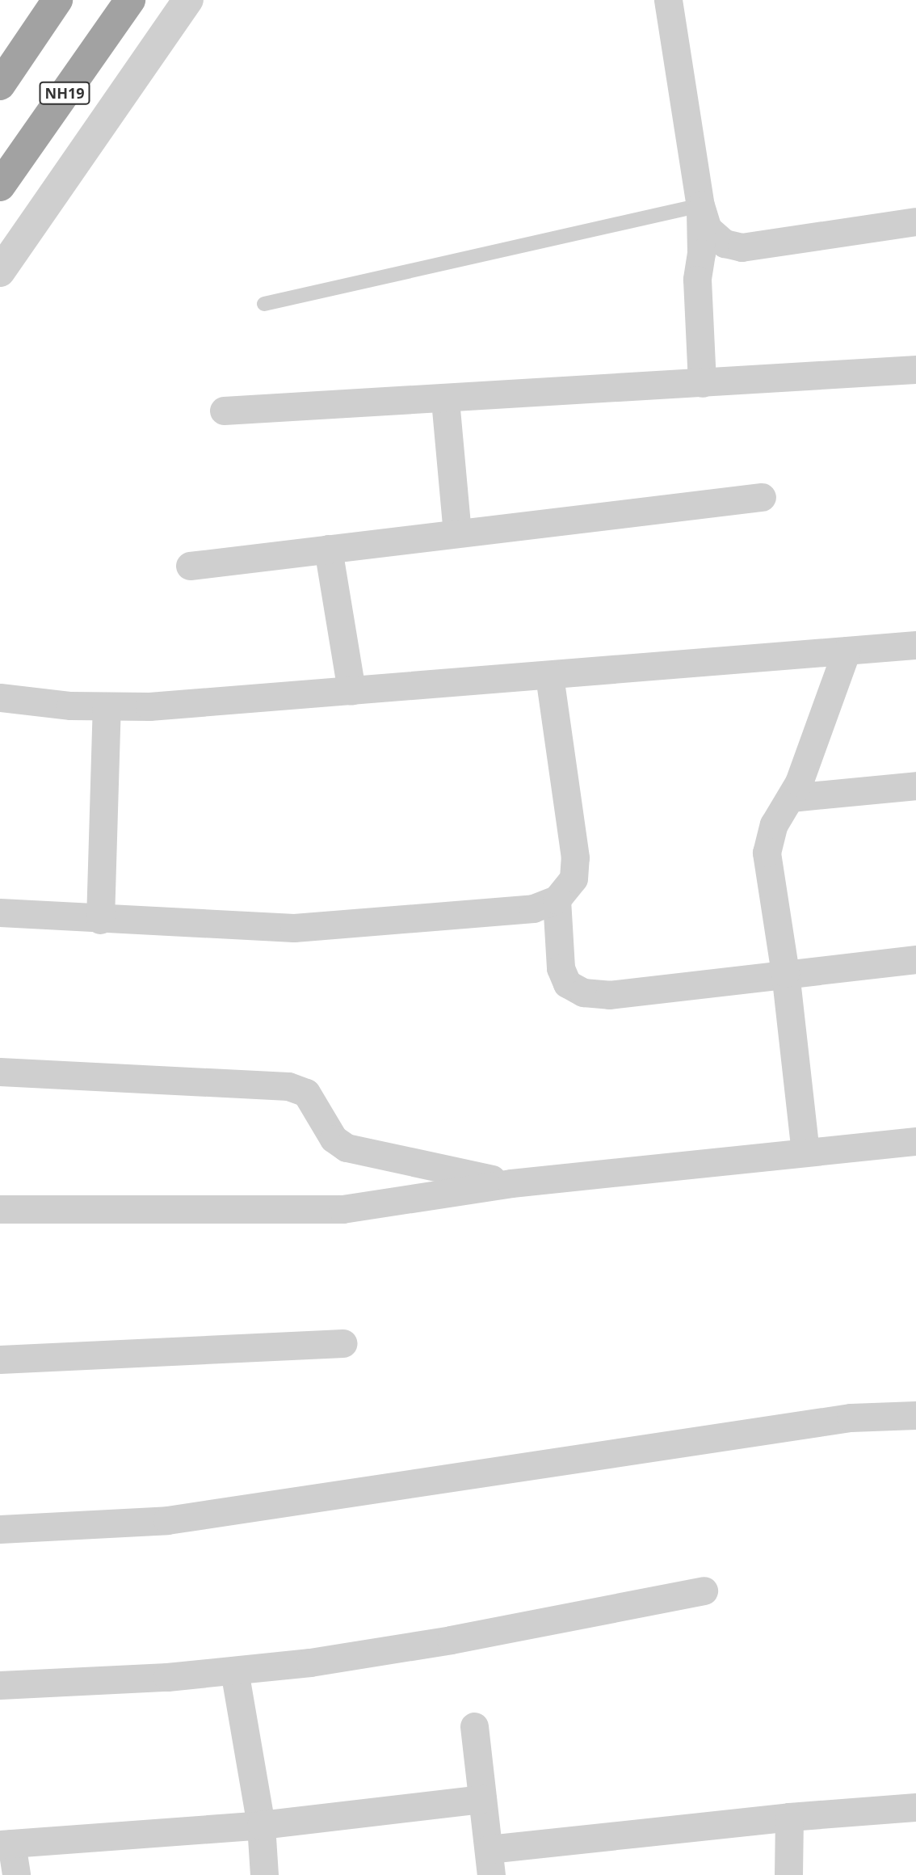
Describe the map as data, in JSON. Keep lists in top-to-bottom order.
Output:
{
  "streets": {
    "highway": ["NH19"]
  }
}
